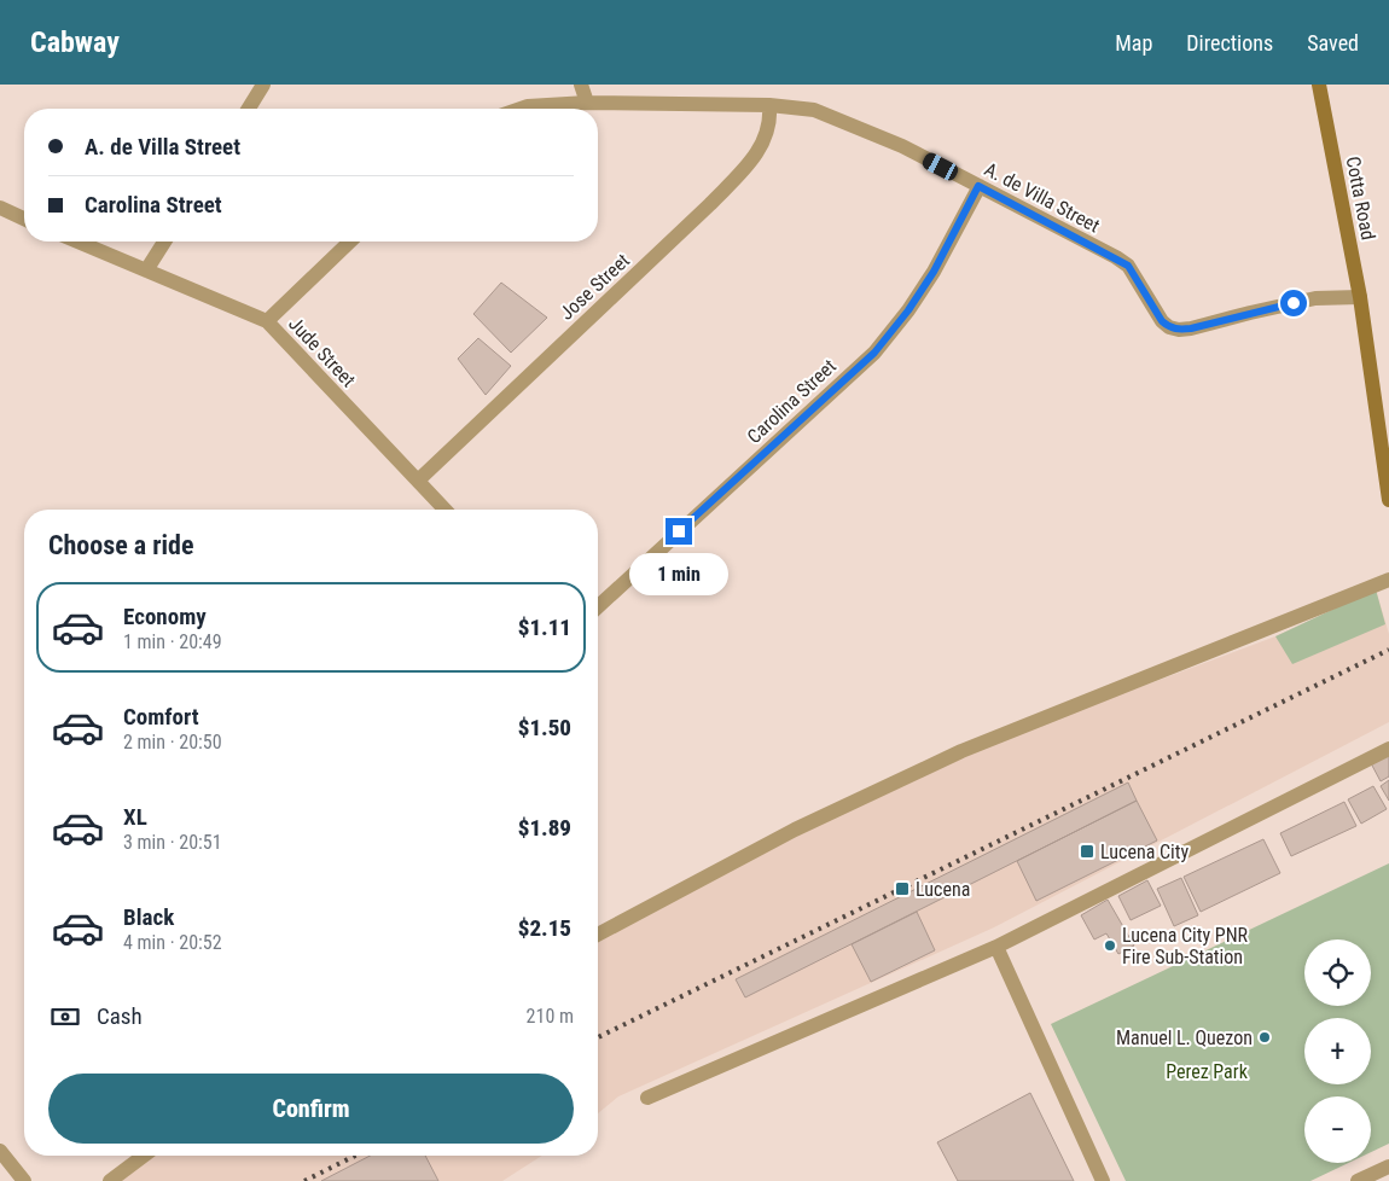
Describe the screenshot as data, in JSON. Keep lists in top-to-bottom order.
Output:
{
  "streets": {
    "main road": ["Cotta Road"],
    "street": [
      "A. de Villa Street",
      "Jose Street",
      "Jude Street",
      "Carolina Street"
    ]
  },
  "crossings": [
    ["A. de Villa Street", "Cotta Road"],
    ["A. de Villa Street", "Jose Street"],
    ["A. de Villa Street", "Carolina Street"],
    ["Jose Street", "Jude Street"]
  ],
  "parks": ["Perez Park"],
  "places": {
    "transit": ["Lucena City", "Lucena"],
    "other": ["Lucena City PNR Fire Sub-Station", "Manuel L. Quezon"]
  },
  "page": {
    "header": "Cabway",
    "nav": ["Map", "Directions", "Saved"],
    "banner": ["A. de Villa Street", "Carolina Street"],
    "heading": "Choose a ride",
    "bubble": "1 min",
    "list": [
      {
        "name": "Economy",
        "note": "1 min · 20:49",
        "value": "$1.11"
      },
      {
        "name": "Comfort",
        "note": "2 min · 20:50",
        "value": "$1.50"
      },
      {
        "name": "XL",
        "note": "3 min · 20:51",
        "value": "$1.89"
      },
      {
        "name": "Black",
        "note": "4 min · 20:52",
        "value": "$2.15"
      }
    ],
    "map_buttons": ["+", "−"],
    "pay": ["Cash", "210 m"],
    "buttons": "Confirm"
  }
}
